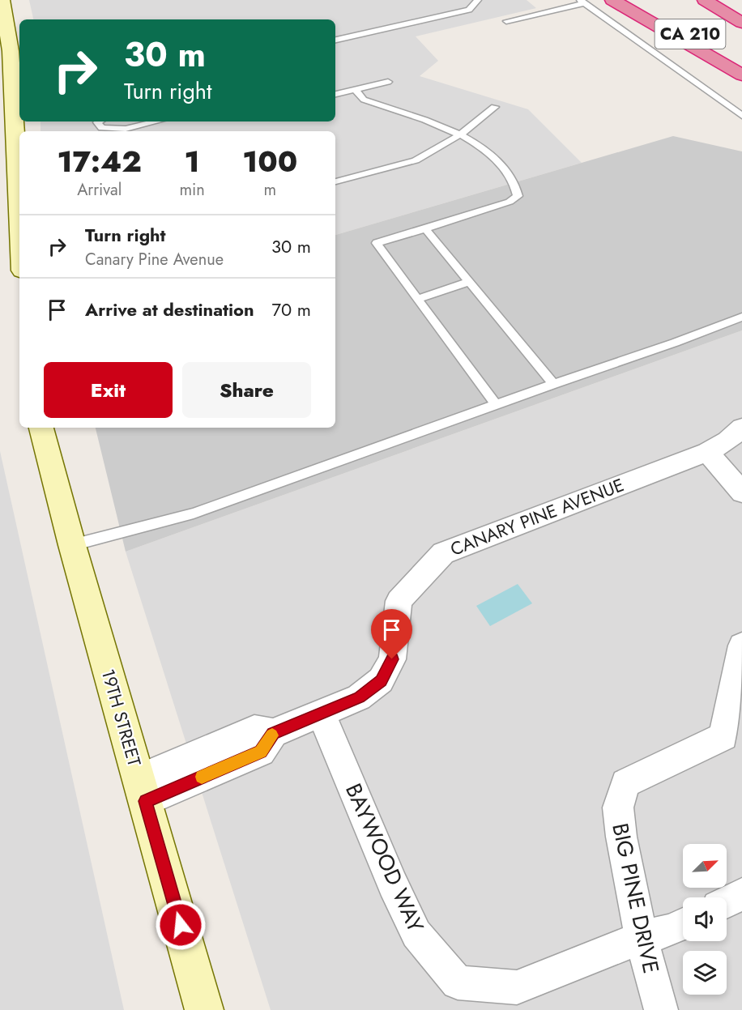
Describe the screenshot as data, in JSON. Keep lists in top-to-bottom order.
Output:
{
  "streets": {
    "highway": ["CA 210"],
    "main road": ["19TH STREET"],
    "street": ["CANARY PINE AVENUE", "BAYWOOD WAY", "BIG PINE DRIVE"]
  },
  "crossings": [
    ["CANARY PINE AVENUE", "19TH STREET"],
    ["CANARY PINE AVENUE", "BAYWOOD WAY"],
    ["BAYWOOD WAY", "BIG PINE DRIVE"]
  ],
  "north": "top right",
  "page": {
    "turn": ["30 m", "Turn right"],
    "eta": [
      "17:42",
      "Arrival",
      "1",
      "min",
      "100",
      "m"
    ],
    "list": [
      {
        "name": "Turn right",
        "note": "Canary Pine Avenue",
        "value": "30 m"
      },
      {
        "name": "Arrive at destination",
        "value": "70 m"
      }
    ],
    "buttons": ["Exit", "Share"]
  }
}
